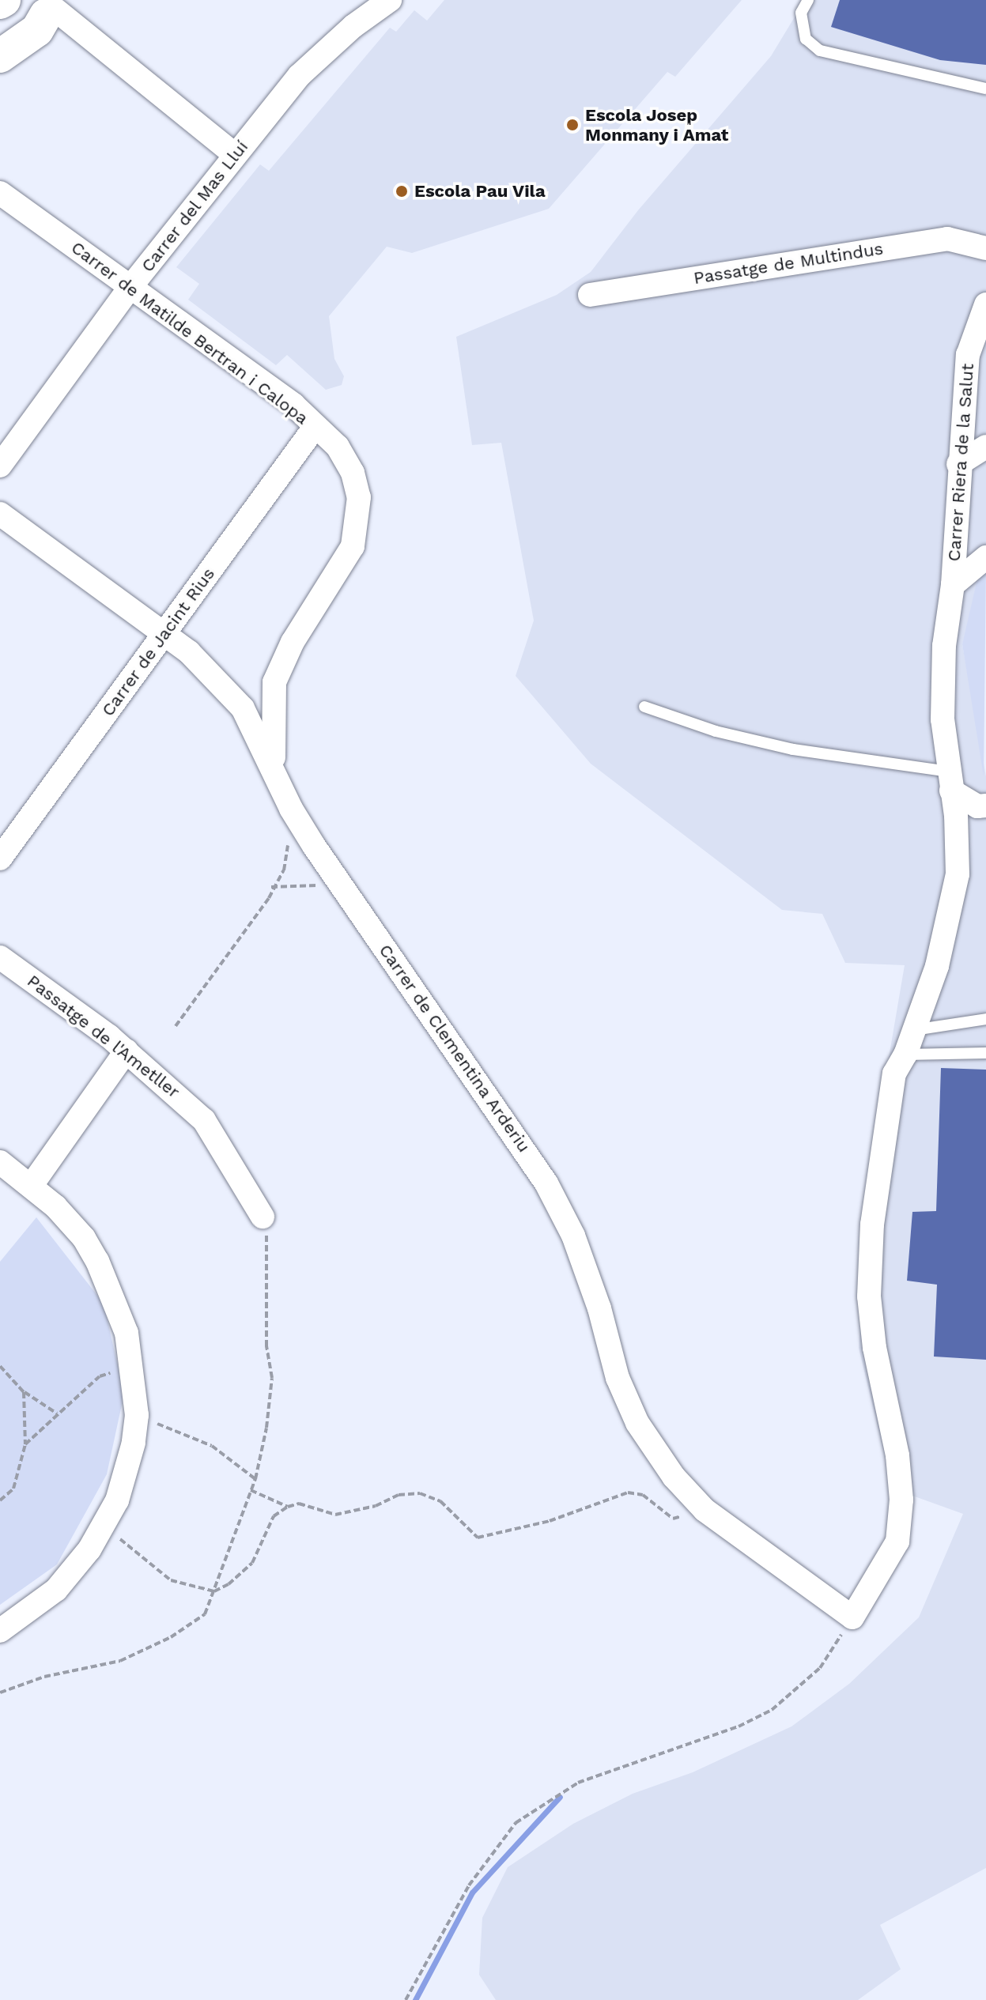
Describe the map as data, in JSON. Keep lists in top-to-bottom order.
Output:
{
  "streets": {
    "street": [
      "Carrer del Mas Lluí",
      "Passatge de Multindus",
      "Carrer de Matilde Bertran i Calopa",
      "Carrer Riera de la Salut",
      "Carrer de Jacint Rius",
      "Passatge de l'Ametller",
      "Carrer de Clementina Arderiu"
    ]
  },
  "crossings": [
    ["Carrer del Mas Lluí", "Carrer de Matilde Bertran i Calopa"],
    ["Carrer de Matilde Bertran i Calopa", "Carrer de Jacint Rius"],
    ["Carrer de Matilde Bertran i Calopa", "Carrer de Clementina Arderiu"],
    ["Carrer Riera de la Salut", "Carrer de Clementina Arderiu"],
    ["Carrer de Jacint Rius", "Carrer de Clementina Arderiu"]
  ],
  "places": ["Escola Josep Monmany i Amat", "Escola Pau Vila"]
}
